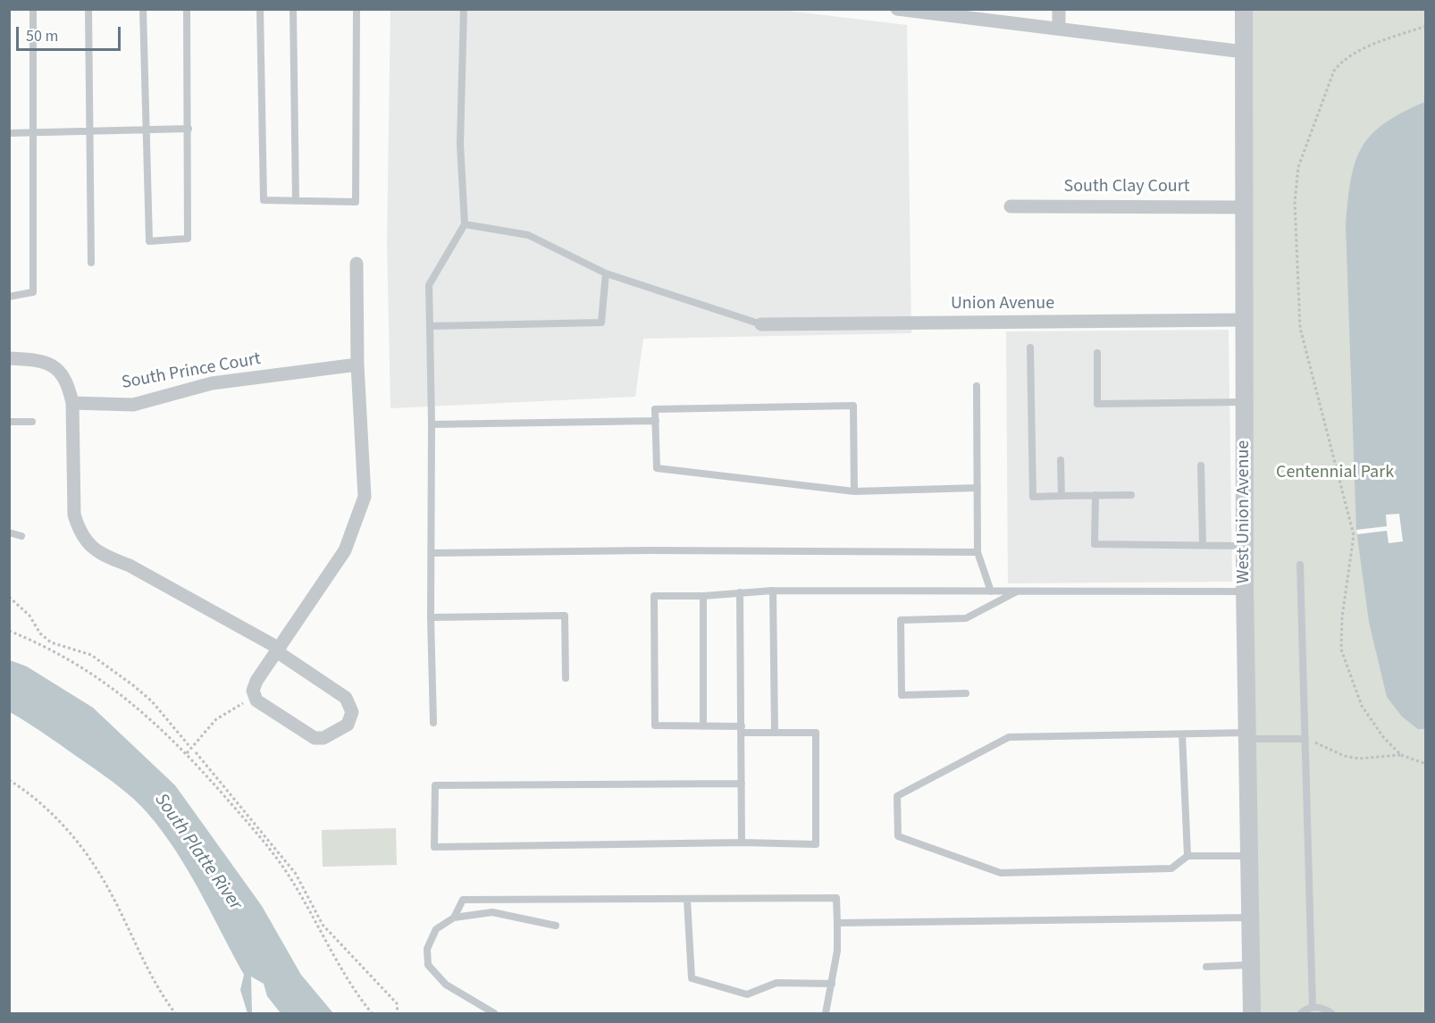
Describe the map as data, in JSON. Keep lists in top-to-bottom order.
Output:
{
  "streets": {
    "street": [
      "South Clay Court",
      "Union Avenue",
      "South Prince Court",
      "West Union Avenue"
    ]
  },
  "crossings": [
    ["South Clay Court", "West Union Avenue"],
    ["Union Avenue", "West Union Avenue"]
  ],
  "water": ["South Platte River"],
  "parks": ["Centennial Park"],
  "scale_bar": "50 m"
}
